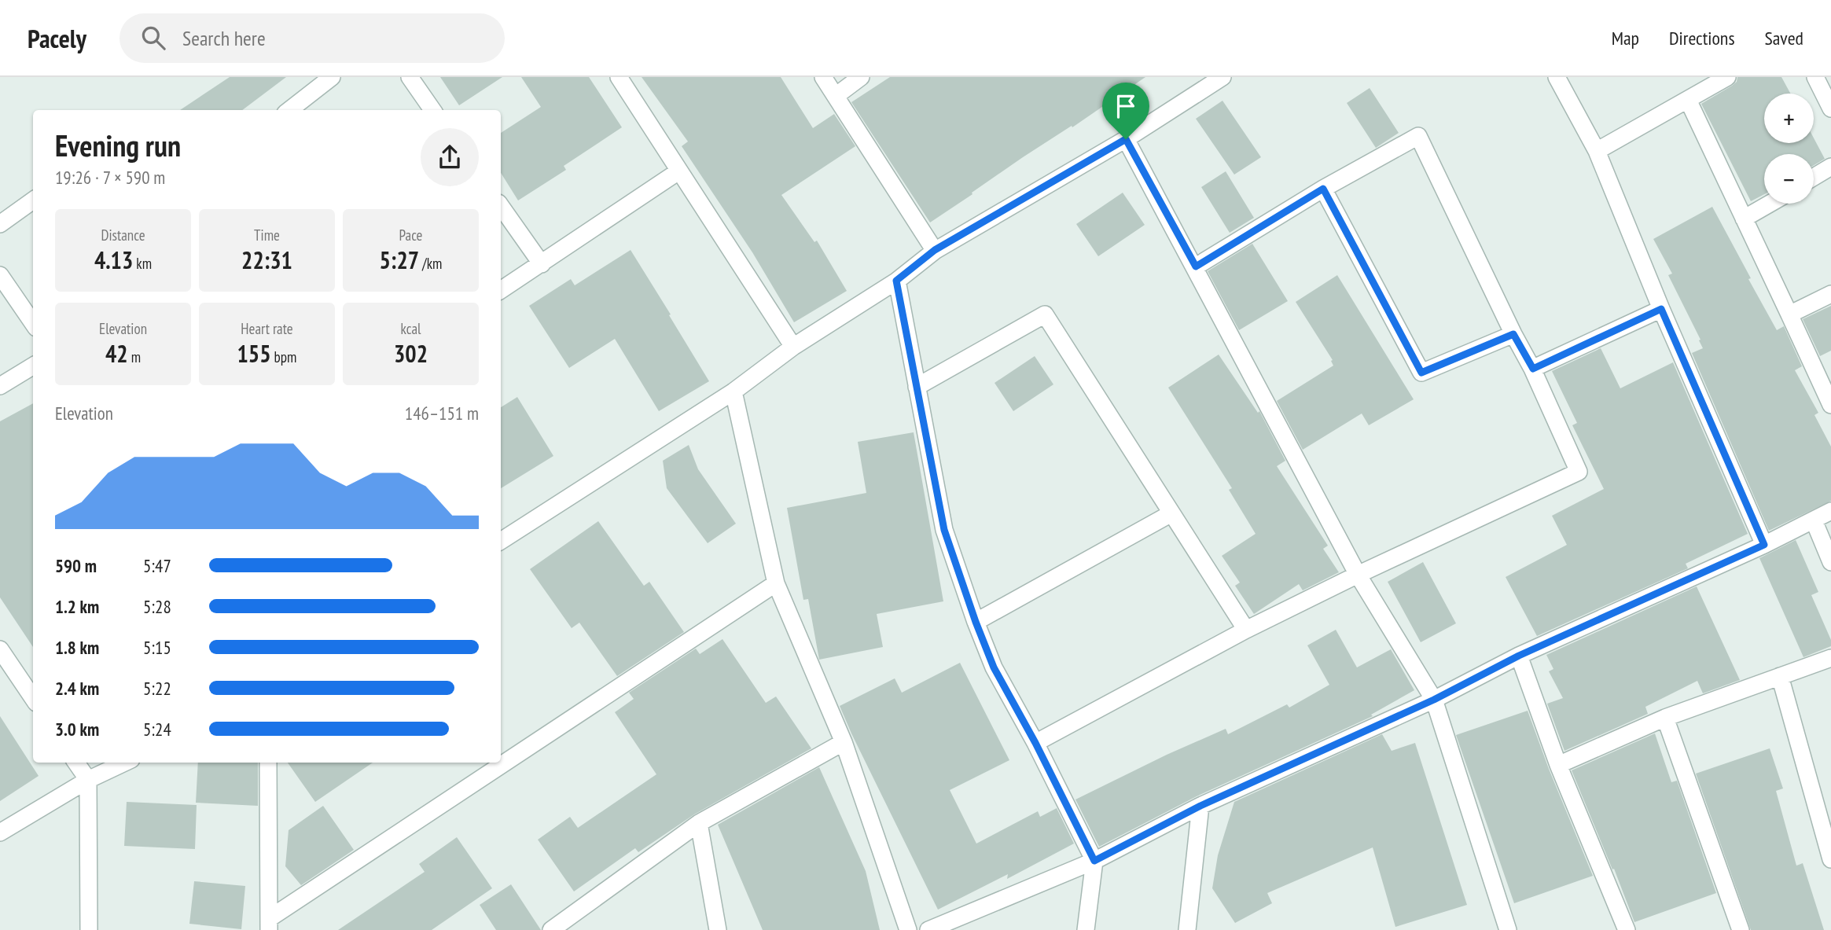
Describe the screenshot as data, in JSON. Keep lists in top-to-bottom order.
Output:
{
  "page": {
    "header": "Pacely",
    "search": "Search here",
    "nav": ["Map", "Directions", "Saved"],
    "map_buttons": ["+", "−"],
    "heading": ["Evening run", "19:26 · 7 × 590 m"],
    "stats": [
      ["Distance", "4.13 km"],
      ["Time", "22:31"],
      ["Pace", "5:27 /km"],
      ["Elevation", "42 m"],
      ["Heart rate", "155 bpm"],
      ["kcal", "302"]
    ],
    "chart": ["Elevation", "146–151 m"],
    "list": [
      {
        "name": "590 m",
        "note": "5:47"
      },
      {
        "name": "1.2 km",
        "note": "5:28"
      },
      {
        "name": "1.8 km",
        "note": "5:15"
      },
      {
        "name": "2.4 km",
        "note": "5:22"
      },
      {
        "name": "3.0 km",
        "note": "5:24"
      }
    ]
  }
}
